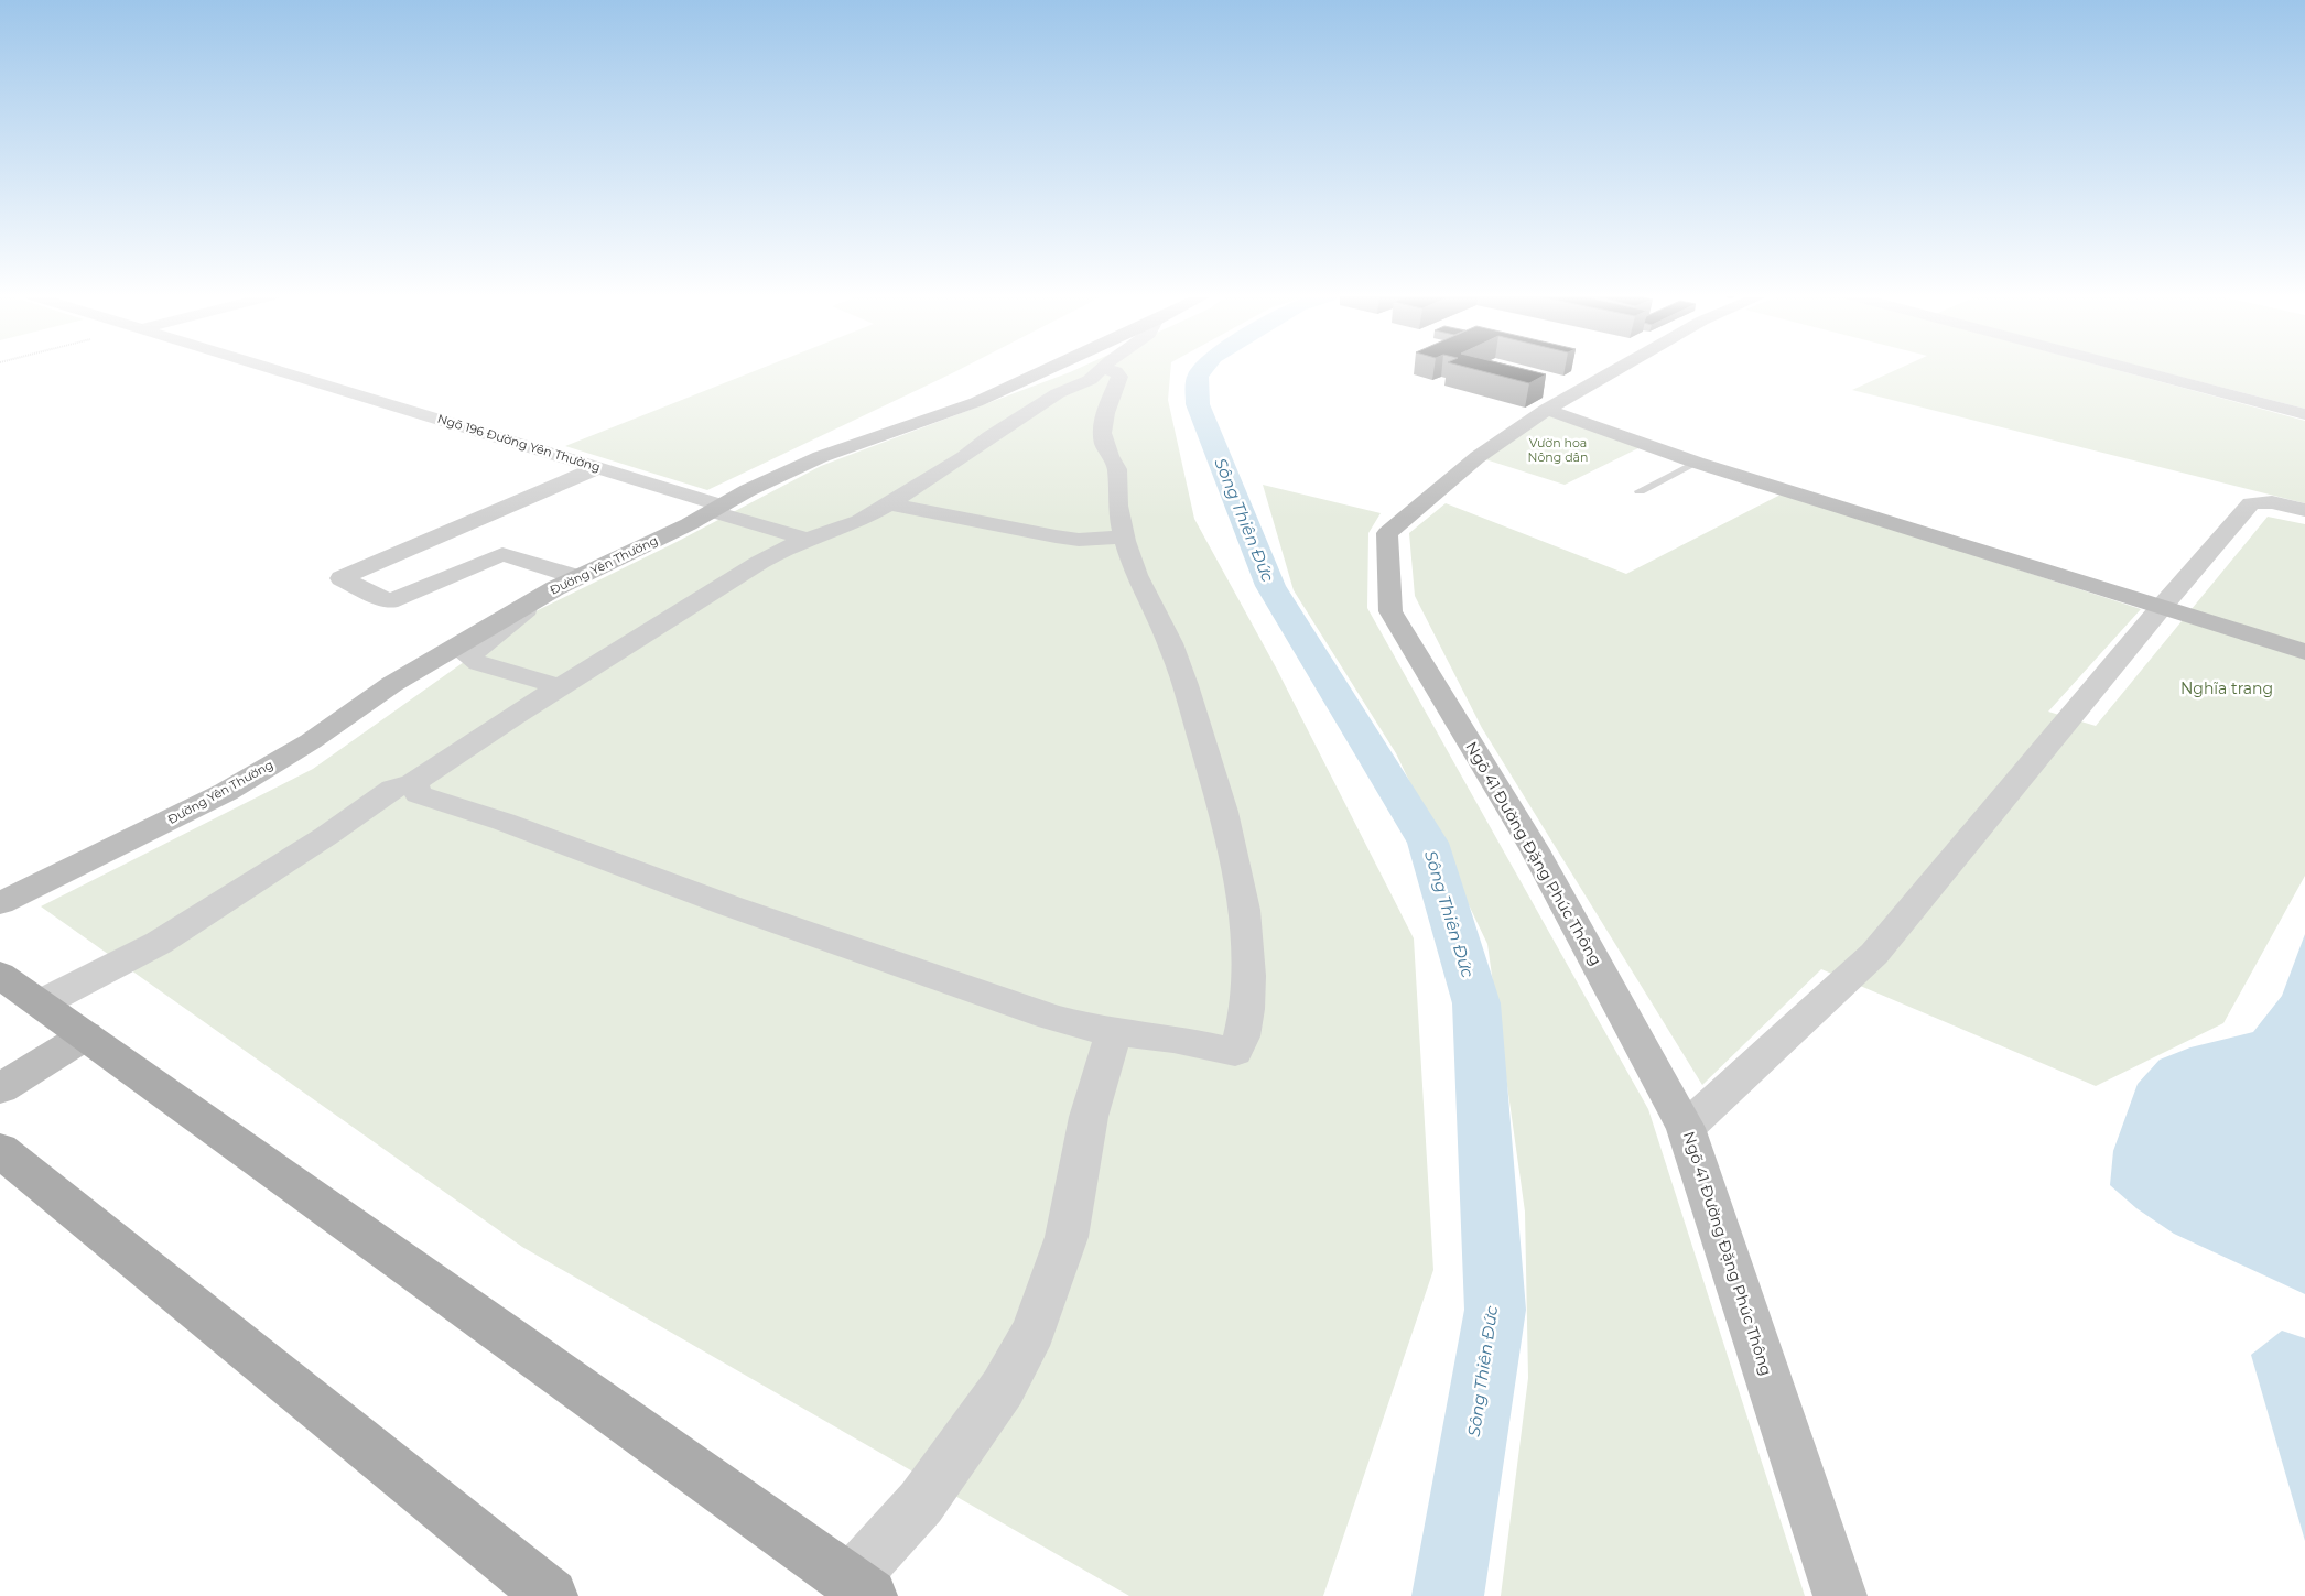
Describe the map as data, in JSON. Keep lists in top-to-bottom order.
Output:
{
  "streets": {
    "street": ["Ngõ 196 Đường Yên Thường", "Đường Yên Thường", "Ngõ 41 Đường Đặng Phúc Thông"]
  },
  "crossings": [
    ["Ngõ 196 Đường Yên Thường", "Đường Yên Thường"]
  ],
  "water": ["Sông Thiên Đức"],
  "parks": ["Vườn hoa Nông dân", "Nghĩa trang"]
}
